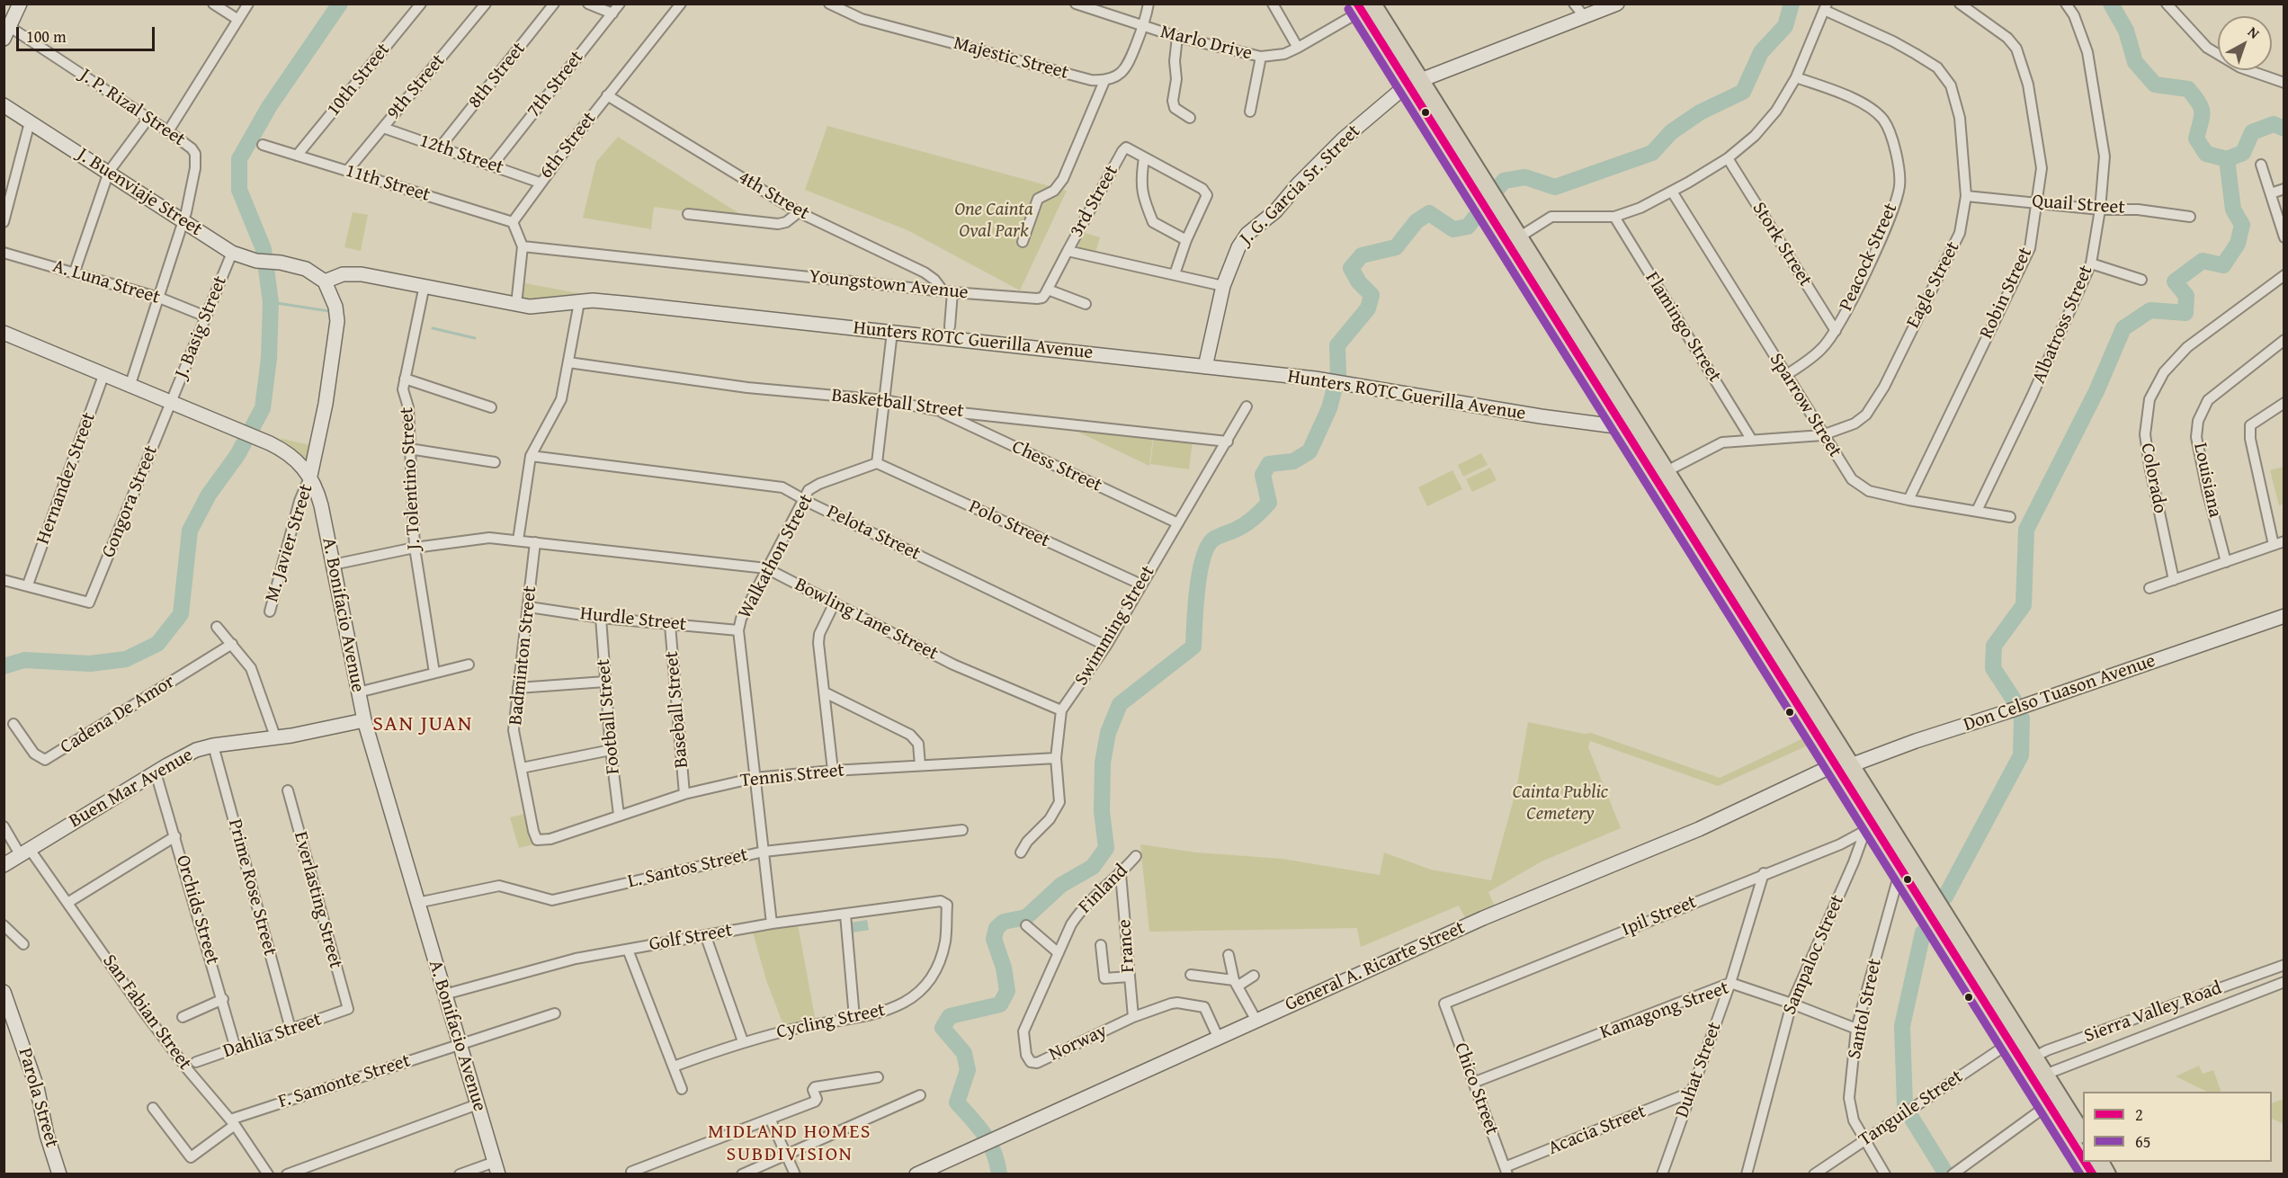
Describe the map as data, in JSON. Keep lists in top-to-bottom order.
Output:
{
  "streets": {
    "street": [
      "Marlo Drive",
      "Majestic Street",
      "8th Street",
      "10th Street",
      "7th Street",
      "9th Street",
      "J. P. Rizal Street",
      "6th Street",
      "12th Street",
      "11th Street",
      "J. G. Garcia Sr. Street",
      "J. Buenviaje Street",
      "4th Street",
      "3rd Street",
      "Quail Street",
      "Stork Street",
      "Peacock Street",
      "A. Luna Street",
      "Youngstown Avenue",
      "Eagle Street",
      "Robin Street",
      "Albatross Street",
      "J. Basig Street",
      "Flamingo Street",
      "Hunters ROTC Guerilla Avenue",
      "Basketball Street",
      "Sparrow Street",
      "Chess Street",
      "Hernandez Street",
      "J. Tolentino Street",
      "Colorado",
      "Louisiana",
      "Gongora Street",
      "Polo Street",
      "Pelota Street",
      "M. Javier Street",
      "Walkathon Street",
      "A. Bonifacio Avenue",
      "Hurdle Street",
      "Bowling Lane Street",
      "Swimming Street",
      "Badminton Street",
      "Don Celso Tuason Avenue",
      "Baseball Street",
      "Cadena De Amor",
      "Football Street",
      "Tennis Street",
      "Buen Mar Avenue",
      "L. Santos Street",
      "Prime Rose Street",
      "Finland",
      "Everlasting Street",
      "Orchids Street",
      "Ipil Street",
      "Golf Street",
      "France",
      "Sampaloc Street",
      "General A. Ricarte Street",
      "Santol Street",
      "Kamagong Street",
      "San Fabian Street",
      "Sierra Valley Road",
      "Cycling Street",
      "Dahlia Street",
      "Norway",
      "Duhat Street",
      "F. Samonte Street",
      "Chico Street",
      "Parola Street",
      "Tanguile Street",
      "Acacia Street"
    ]
  },
  "crossings": [
    ["8th Street", "12th Street"],
    ["10th Street", "11th Street"],
    ["7th Street", "12th Street"],
    ["9th Street", "12th Street"],
    ["9th Street", "11th Street"],
    ["J. P. Rizal Street", "J. Buenviaje Street"],
    ["6th Street", "12th Street"],
    ["6th Street", "11th Street"],
    ["6th Street", "4th Street"],
    ["J. G. Garcia Sr. Street", "Hunters ROTC Guerilla Avenue"],
    ["J. Buenviaje Street", "J. Basig Street"],
    ["J. Buenviaje Street", "Hunters ROTC Guerilla Avenue"],
    ["4th Street", "Youngstown Avenue"],
    ["Quail Street", "Eagle Street"],
    ["Quail Street", "Robin Street"],
    ["Quail Street", "Albatross Street"],
    ["Stork Street", "Peacock Street"],
    ["Peacock Street", "Sparrow Street"],
    ["A. Luna Street", "J. Basig Street"],
    ["Eagle Street", "Flamingo Street"],
    ["Eagle Street", "Sparrow Street"],
    ["Robin Street", "Sparrow Street"],
    ["Albatross Street", "Sparrow Street"],
    ["J. Basig Street", "Gongora Street"],
    ["J. Basig Street", "A. Bonifacio Avenue"],
    ["Hunters ROTC Guerilla Avenue", "J. Tolentino Street"],
    ["Hunters ROTC Guerilla Avenue", "Badminton Street"],
    ["Basketball Street", "Chess Street"],
    ["Basketball Street", "Swimming Street"],
    ["Basketball Street", "Badminton Street"],
    ["Chess Street", "Swimming Street"],
    ["Hernandez Street", "Gongora Street"],
    ["Hernandez Street", "A. Bonifacio Avenue"],
    ["J. Tolentino Street", "Bowling Lane Street"],
    ["Gongora Street", "A. Bonifacio Avenue"],
    ["Polo Street", "Walkathon Street"],
    ["Polo Street", "Swimming Street"],
    ["Pelota Street", "Walkathon Street"],
    ["Pelota Street", "Swimming Street"],
    ["Pelota Street", "Badminton Street"],
    ["M. Javier Street", "A. Bonifacio Avenue"],
    ["Walkathon Street", "Hurdle Street"],
    ["Walkathon Street", "Bowling Lane Street"],
    ["Walkathon Street", "Tennis Street"],
    ["Walkathon Street", "L. Santos Street"],
    ["Walkathon Street", "Golf Street"],
    ["A. Bonifacio Avenue", "Bowling Lane Street"],
    ["A. Bonifacio Avenue", "Buen Mar Avenue"],
    ["A. Bonifacio Avenue", "L. Santos Street"],
    ["A. Bonifacio Avenue", "Golf Street"],
    ["A. Bonifacio Avenue", "F. Samonte Street"],
    ["Hurdle Street", "Badminton Street"],
    ["Hurdle Street", "Baseball Street"],
    ["Hurdle Street", "Football Street"],
    ["Bowling Lane Street", "Swimming Street"],
    ["Bowling Lane Street", "Badminton Street"],
    ["Swimming Street", "Tennis Street"],
    ["Badminton Street", "Tennis Street"],
    ["Don Celso Tuason Avenue", "General A. Ricarte Street"],
    ["Baseball Street", "Tennis Street"],
    ["Football Street", "Tennis Street"],
    ["Buen Mar Avenue", "Prime Rose Street"],
    ["Buen Mar Avenue", "Orchids Street"],
    ["Buen Mar Avenue", "San Fabian Street"],
    ["Prime Rose Street", "Dahlia Street"],
    ["Finland", "France"],
    ["Finland", "Norway"],
    ["Everlasting Street", "Dahlia Street"],
    ["Orchids Street", "Dahlia Street"],
    ["Ipil Street", "Sampaloc Street"],
    ["Ipil Street", "Duhat Street"],
    ["Ipil Street", "Chico Street"],
    ["Golf Street", "Cycling Street"],
    ["France", "Norway"],
    ["Sampaloc Street", "Kamagong Street"],
    ["General A. Ricarte Street", "Norway"],
    ["Santol Street", "Kamagong Street"],
    ["Santol Street", "Tanguile Street"],
    ["Kamagong Street", "Duhat Street"],
    ["Kamagong Street", "Chico Street"],
    ["San Fabian Street", "F. Samonte Street"],
    ["Duhat Street", "Acacia Street"],
    ["Chico Street", "Acacia Street"]
  ],
  "districts": ["SAN JUAN", "MIDLAND HOMES SUBDIVISION"],
  "parks": ["One Cainta Oval Park", "Cainta Public Cemetery"],
  "lines": ["transit line 2", "transit line 65"],
  "legend": ["2", "65"],
  "scale_bar": "100 m",
  "north": "top right"
}
